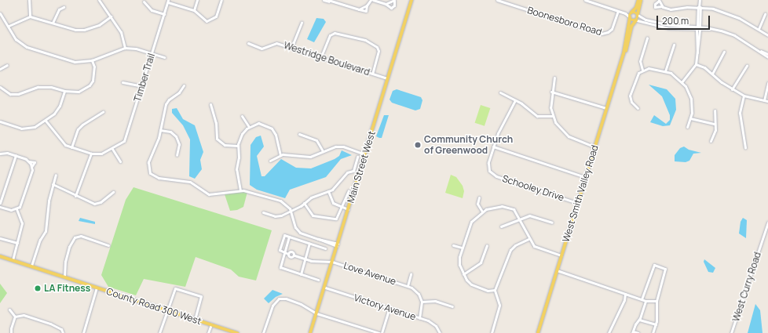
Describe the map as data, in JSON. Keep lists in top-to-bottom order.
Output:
{
  "streets": {
    "main road": ["Main Street West", "West Smith Valley Road", "County Road 300 West"],
    "street": [
      "Boonesboro Road",
      "Westridge Boulevard",
      "Timber Trail",
      "Schooley Drive",
      "Love Avenue",
      "West Curry Road",
      "Victory Avenue"
    ]
  },
  "crossings": [
    ["Westridge Boulevard", "Main Street West"],
    ["Main Street West", "Love Avenue"],
    ["Main Street West", "Victory Avenue"],
    ["Schooley Drive", "West Smith Valley Road"]
  ],
  "places": ["Community Church of Greenwood", "LA Fitness"],
  "scale_bar": "200 m"
}
